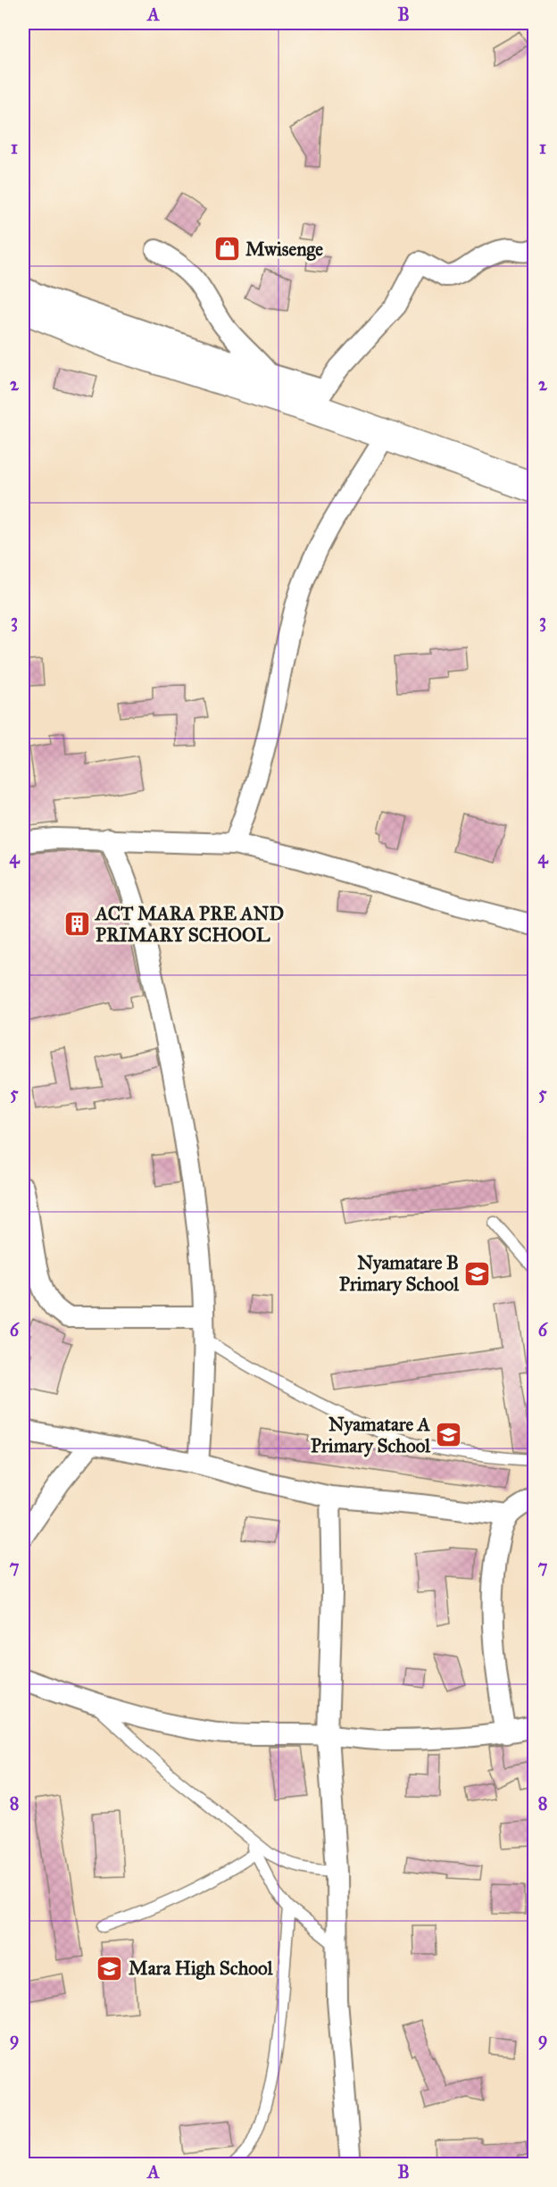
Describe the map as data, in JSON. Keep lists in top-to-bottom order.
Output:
{
  "places": {
    "shop": ["Mwisenge"],
    "building": ["ACT MARA PRE AND PRIMARY SCHOOL"],
    "school or university": ["Nyamatare B Primary School", "Nyamatare A Primary School", "Mara High School"]
  },
  "grid": {
    "columns": ["A", "B"],
    "rows": [
      "1",
      "2",
      "3",
      "4",
      "5",
      "6",
      "7",
      "8",
      "9"
    ]
  }
}
